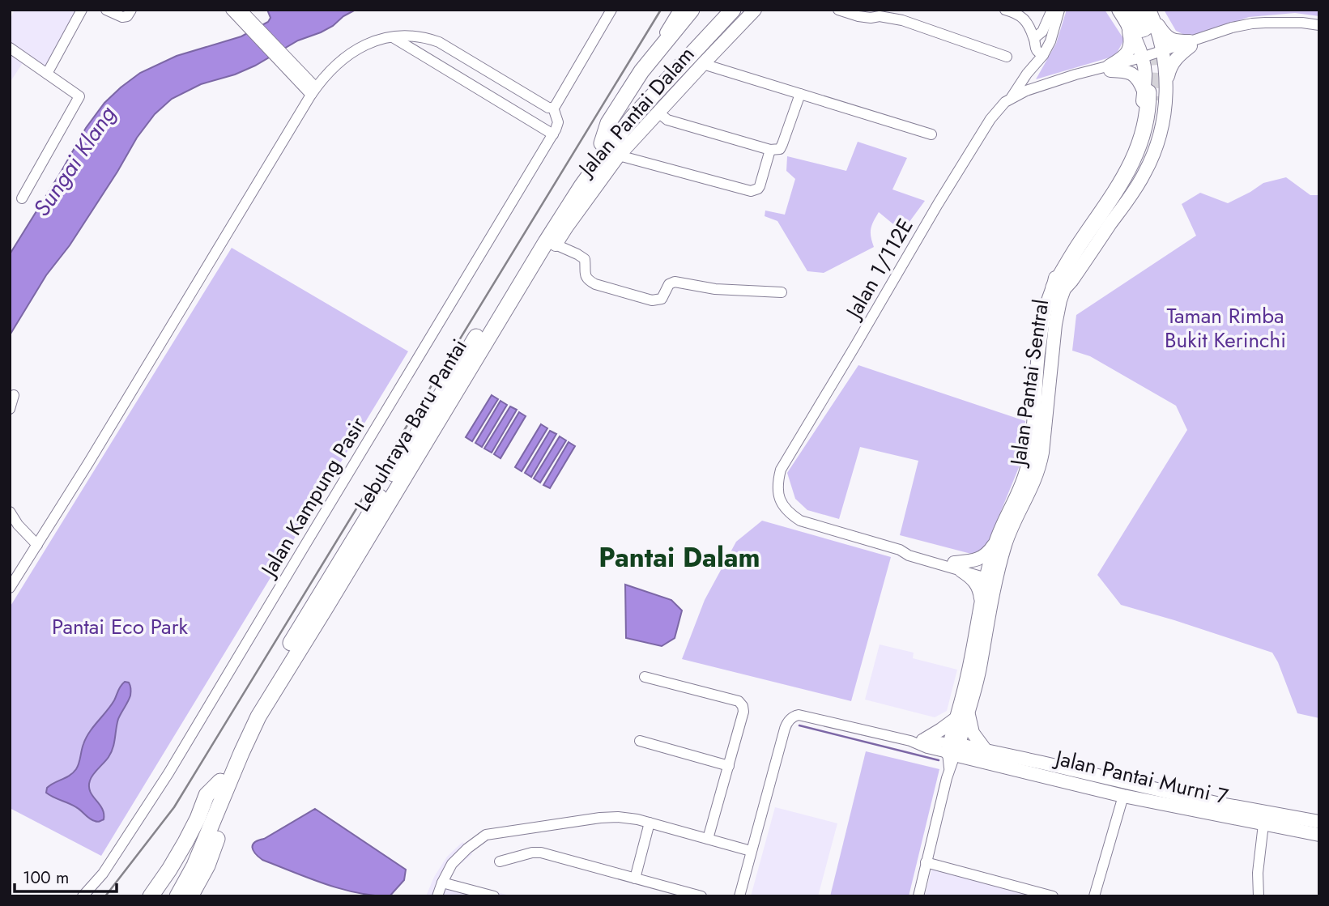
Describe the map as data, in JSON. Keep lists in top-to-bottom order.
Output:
{
  "streets": {
    "highway": ["Lebuhraya Baru Pantai"],
    "main road": ["Jalan Pantai Dalam", "Jalan Pantai Sentral", "Jalan Pantai Murni 7"],
    "street": ["Jalan 1/112E", "Jalan Kampung Pasir"]
  },
  "crossings": [
    ["Jalan 1/112E", "Jalan Pantai Sentral"],
    ["Jalan Pantai Sentral", "Jalan Pantai Murni 7"]
  ],
  "districts": ["Pantai Dalam"],
  "water": ["Sungai Klang"],
  "parks": ["Taman Rimba Bukit Kerinchi", "Pantai Eco Park"],
  "scale_bar": "100 m"
}
